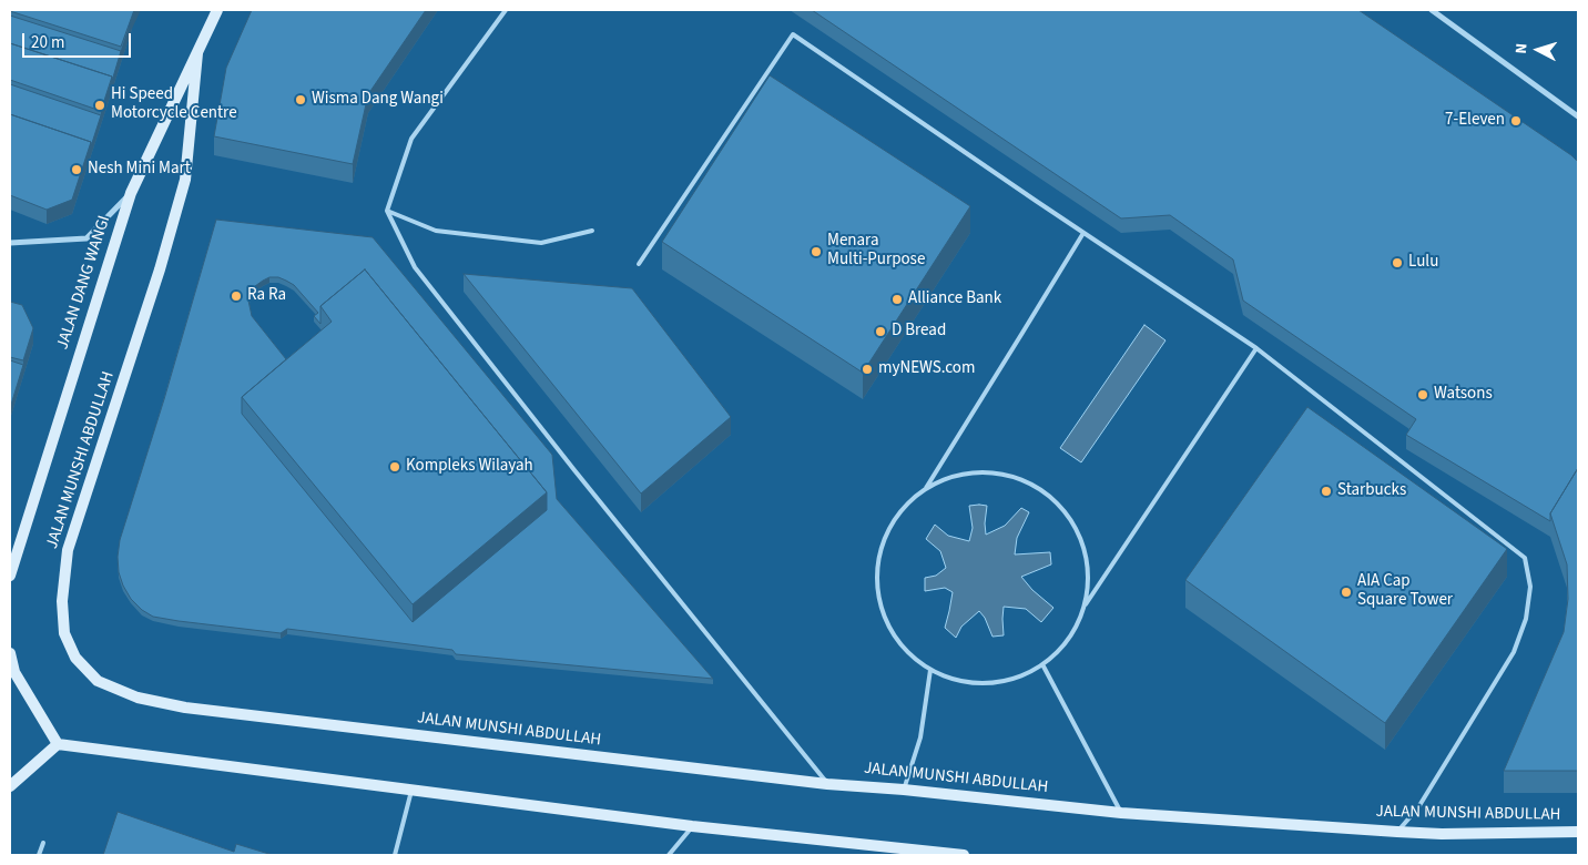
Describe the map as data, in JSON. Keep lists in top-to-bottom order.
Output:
{
  "streets": {
    "street": ["JALAN DANG WANGI", "JALAN MUNSHI ABDULLAH"]
  },
  "crossings": [
    ["JALAN DANG WANGI", "JALAN MUNSHI ABDULLAH"]
  ],
  "places": [
    "Wisma Dang Wangi",
    "Hi Speed Motorcycle Centre",
    "7-Eleven",
    "Nesh Mini Mart",
    "Menara Multi-Purpose",
    "Lulu",
    "Ra Ra",
    "Alliance Bank",
    "D Bread",
    "myNEWS.com",
    "Watsons",
    "Kompleks Wilayah",
    "Starbucks",
    "AIA Cap Square Tower"
  ],
  "scale_bar": "20 m",
  "north": "left"
}
